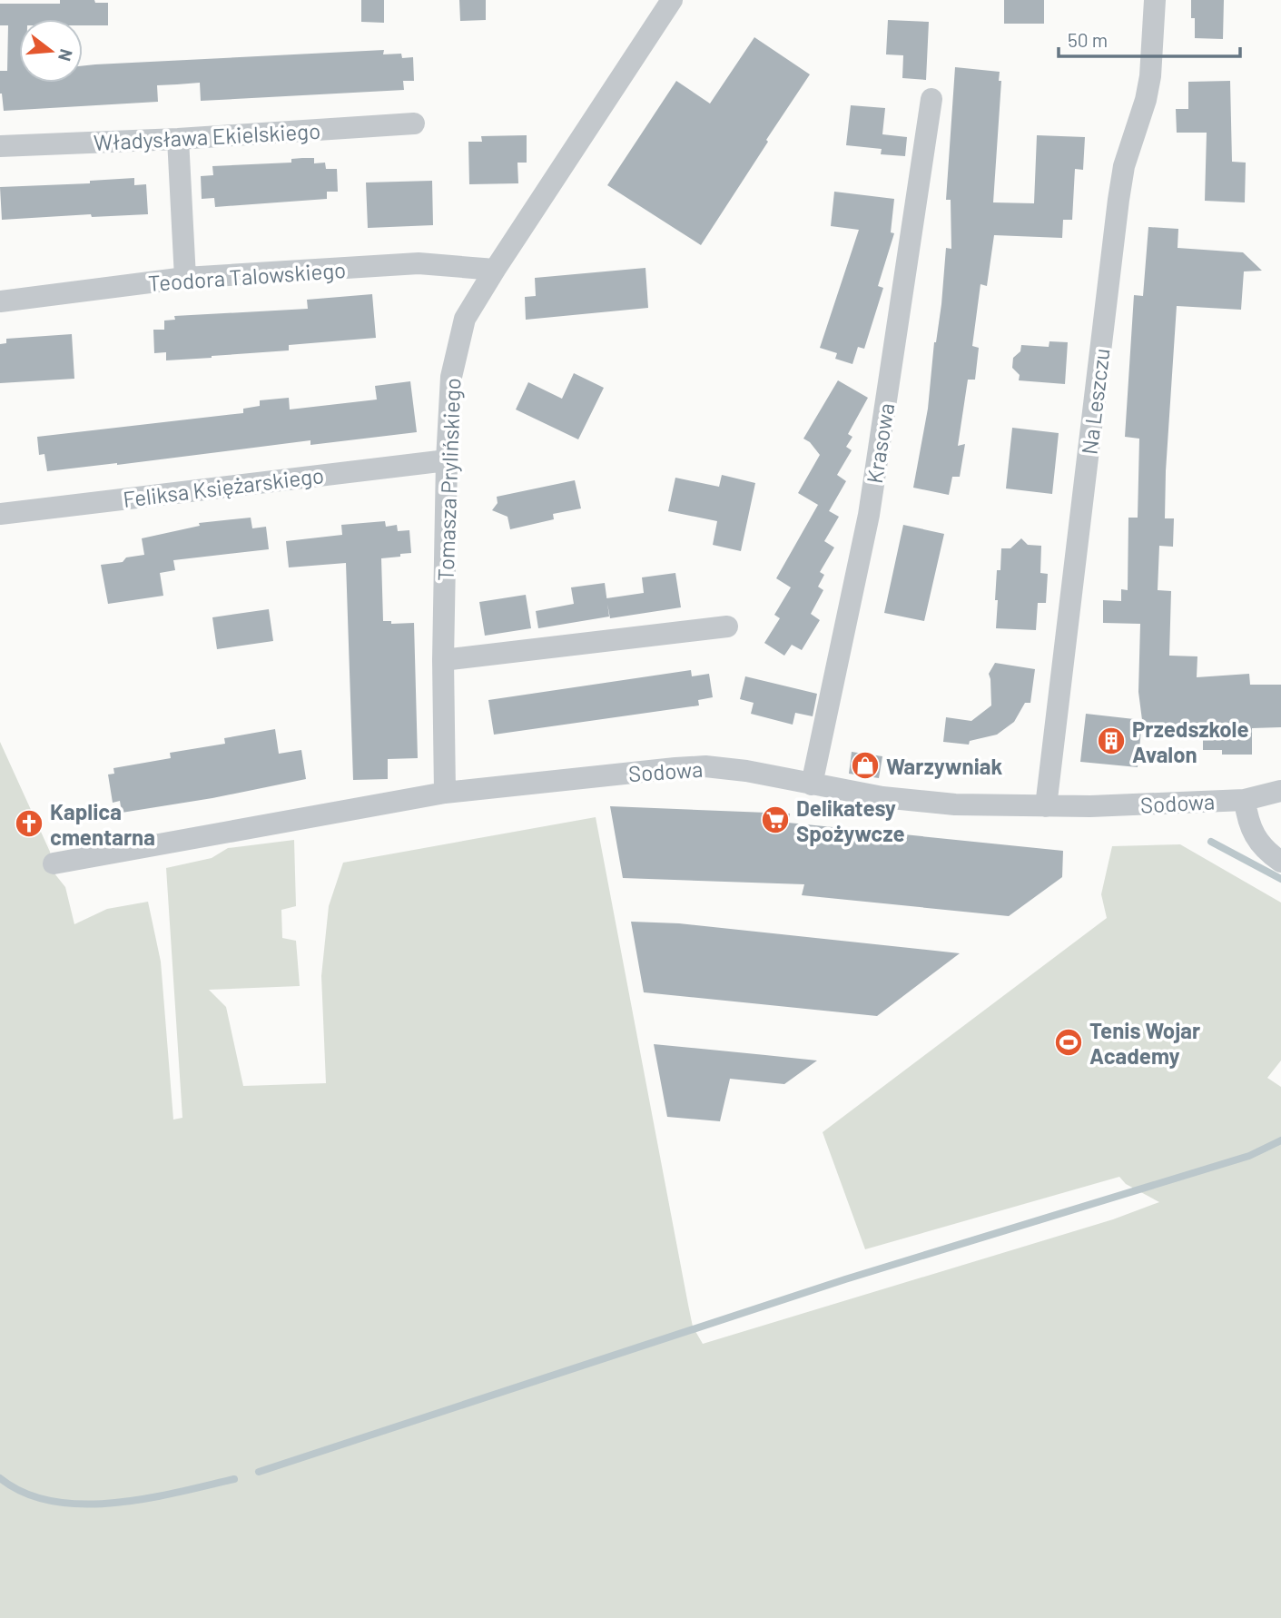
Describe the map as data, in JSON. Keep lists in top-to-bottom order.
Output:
{
  "streets": {
    "street": [
      "Władysława Ekielskiego",
      "Teodora Talowskiego",
      "Na Leszczu",
      "Krasowa",
      "Tomasza Prylińskiego",
      "Feliksa Księżarskiego",
      "Sodowa"
    ]
  },
  "crossings": [
    ["Teodora Talowskiego", "Tomasza Prylińskiego"],
    ["Na Leszczu", "Sodowa"],
    ["Krasowa", "Sodowa"],
    ["Tomasza Prylińskiego", "Feliksa Księżarskiego"],
    ["Tomasza Prylińskiego", "Sodowa"]
  ],
  "places": {
    "building": ["Przedszkole Avalon"],
    "shop": ["Warzywniak"],
    "supermarket": ["Delikatesy Spożywcze"],
    "church": ["Kaplica cmentarna"],
    "sports": ["Tenis Wojar Academy"]
  },
  "scale_bar": "50 m",
  "north": "right"
}
